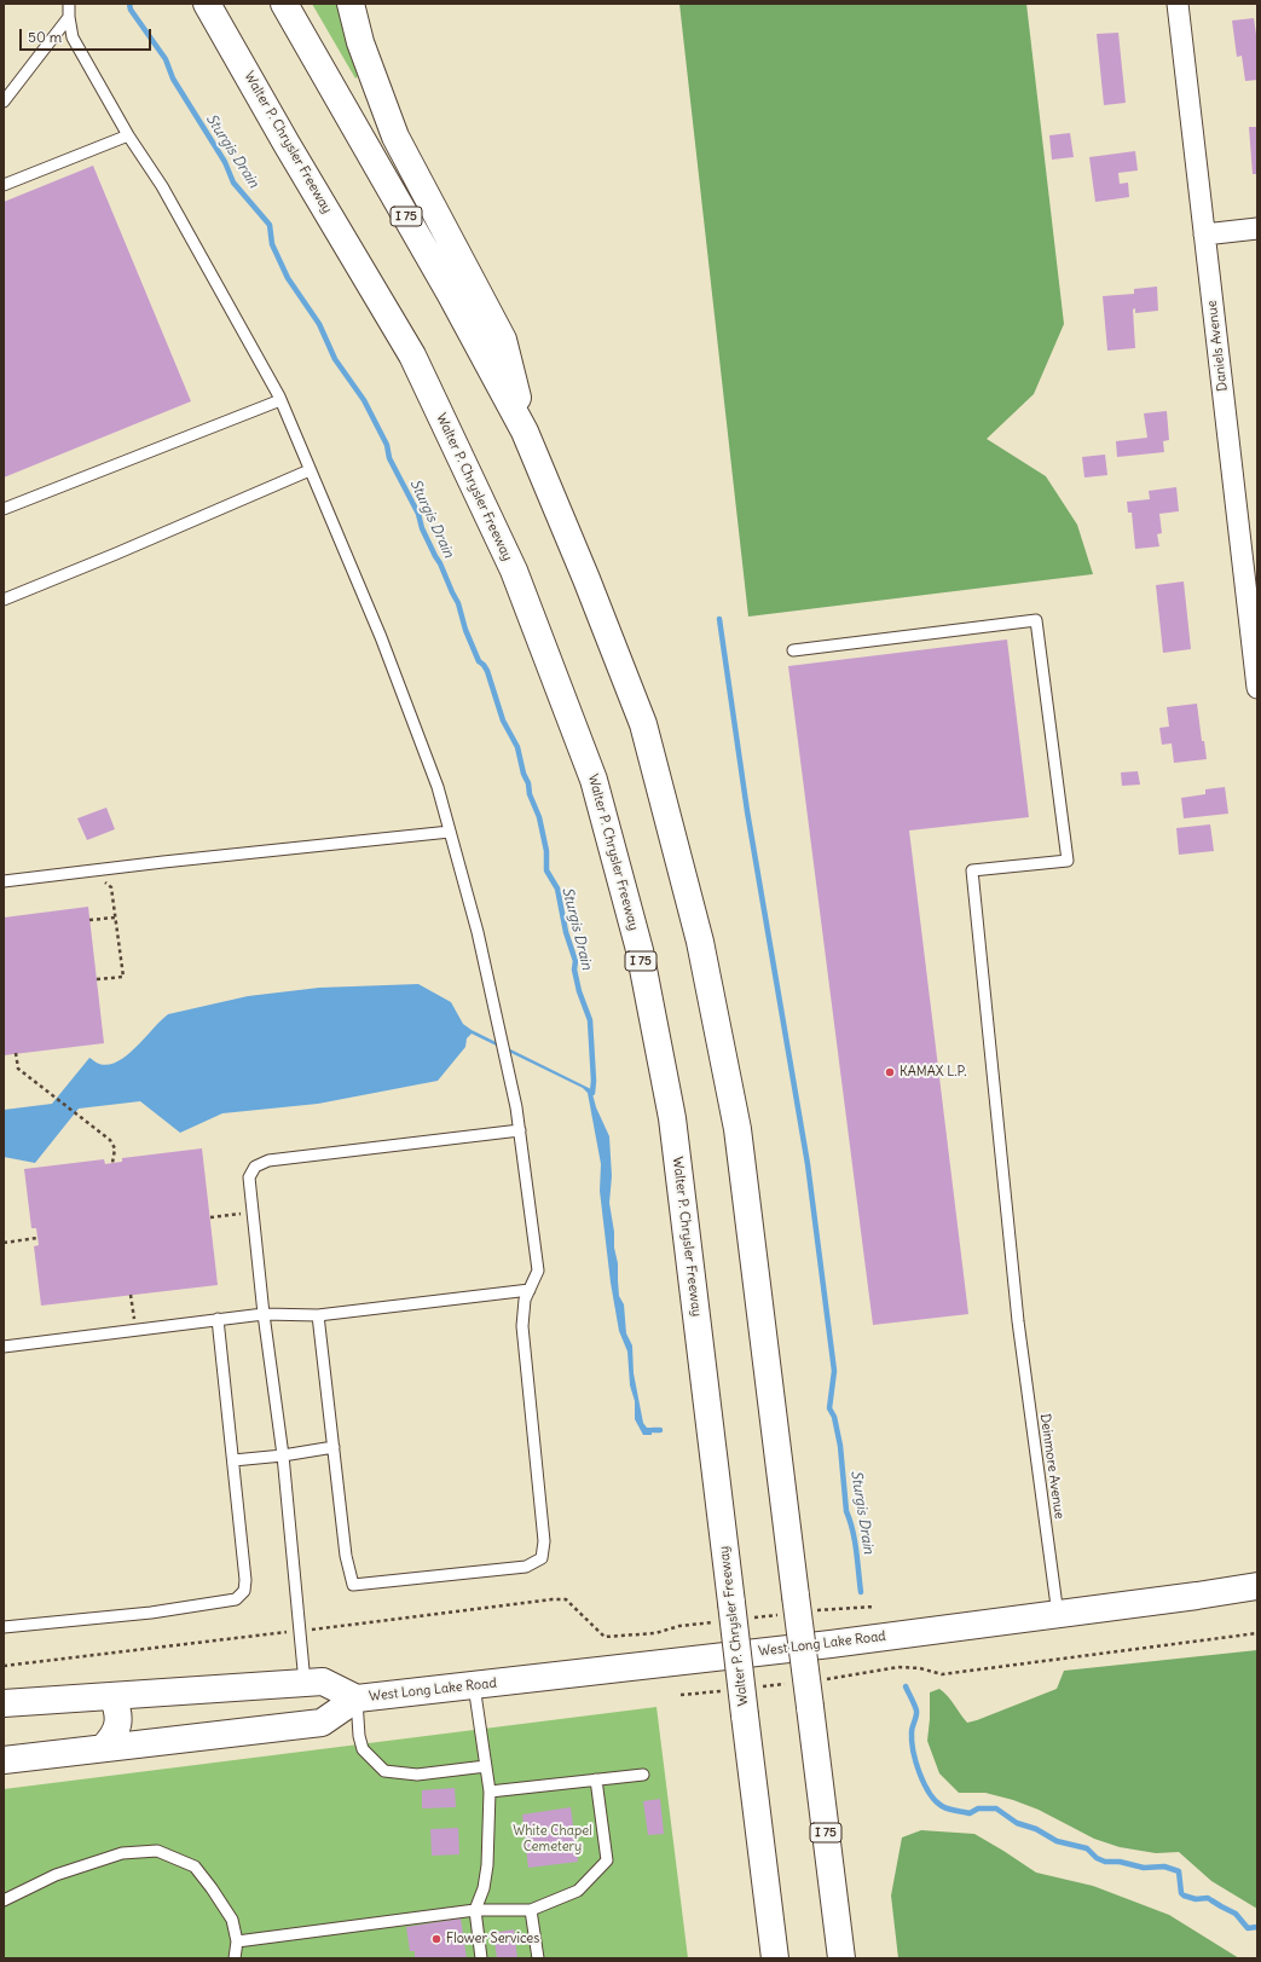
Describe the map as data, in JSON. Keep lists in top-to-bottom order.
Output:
{
  "streets": {
    "main road": ["Walter P. Chrysler Freeway", "I 75", "West Long Lake Road"],
    "street": ["Daniels Avenue"],
    "lane": ["Deinmore Avenue"]
  },
  "crossings": [
    ["Deinmore Avenue", "West Long Lake Road"]
  ],
  "water": ["Sturgis Drain"],
  "parks": ["White Chapel Cemetery"],
  "places": ["KAMAX L.P.", "Flower Services"],
  "scale_bar": "50 m"
}
